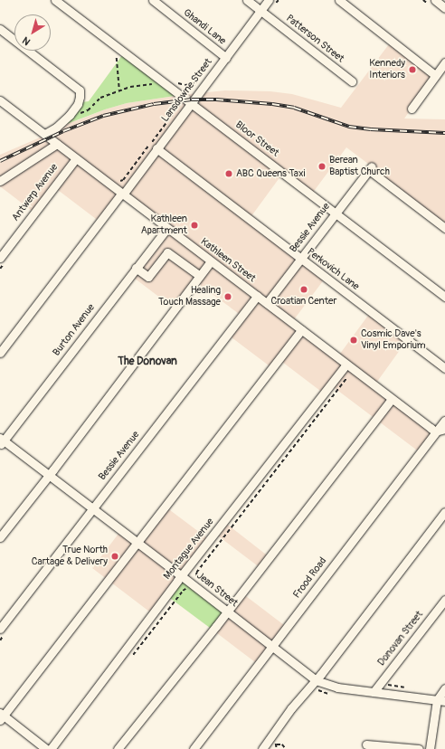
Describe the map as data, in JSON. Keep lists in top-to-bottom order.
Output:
{
  "streets": {
    "street": [
      "Ghandi Lane",
      "Patterson Street",
      "Lansdowne Street",
      "Bloor Street",
      "Antwerp Avenue",
      "Bessie Avenue",
      "Kathleen Street",
      "Perkovich Lane",
      "Burton Avenue",
      "Montague Avenue",
      "Frood Road",
      "Jean Street",
      "Donovan Street"
    ]
  },
  "crossings": [
    ["Ghandi Lane", "Lansdowne Street"],
    ["Patterson Street", "Lansdowne Street"],
    ["Lansdowne Street", "Bloor Street"],
    ["Lansdowne Street", "Kathleen Street"],
    ["Lansdowne Street", "Perkovich Lane"],
    ["Bloor Street", "Bessie Avenue"],
    ["Antwerp Avenue", "Kathleen Street"],
    ["Bessie Avenue", "Kathleen Street"],
    ["Bessie Avenue", "Perkovich Lane"],
    ["Bessie Avenue", "Jean Street"],
    ["Kathleen Street", "Burton Avenue"],
    ["Kathleen Street", "Montague Avenue"],
    ["Kathleen Street", "Frood Road"],
    ["Burton Avenue", "Jean Street"],
    ["Montague Avenue", "Jean Street"],
    ["Frood Road", "Jean Street"],
    ["Jean Street", "Donovan Street"]
  ],
  "districts": ["The Donovan"],
  "places": [
    "Kennedy Interiors",
    "Berean Baptist Church",
    "ABC Queens Taxi",
    "Kathleen Apartment",
    "Croatian Center",
    "Healing Touch Massage",
    "Cosmic Dave's Vinyl Emporium",
    "True North Cartage & Delivery"
  ],
  "north": "bottom left"
}
